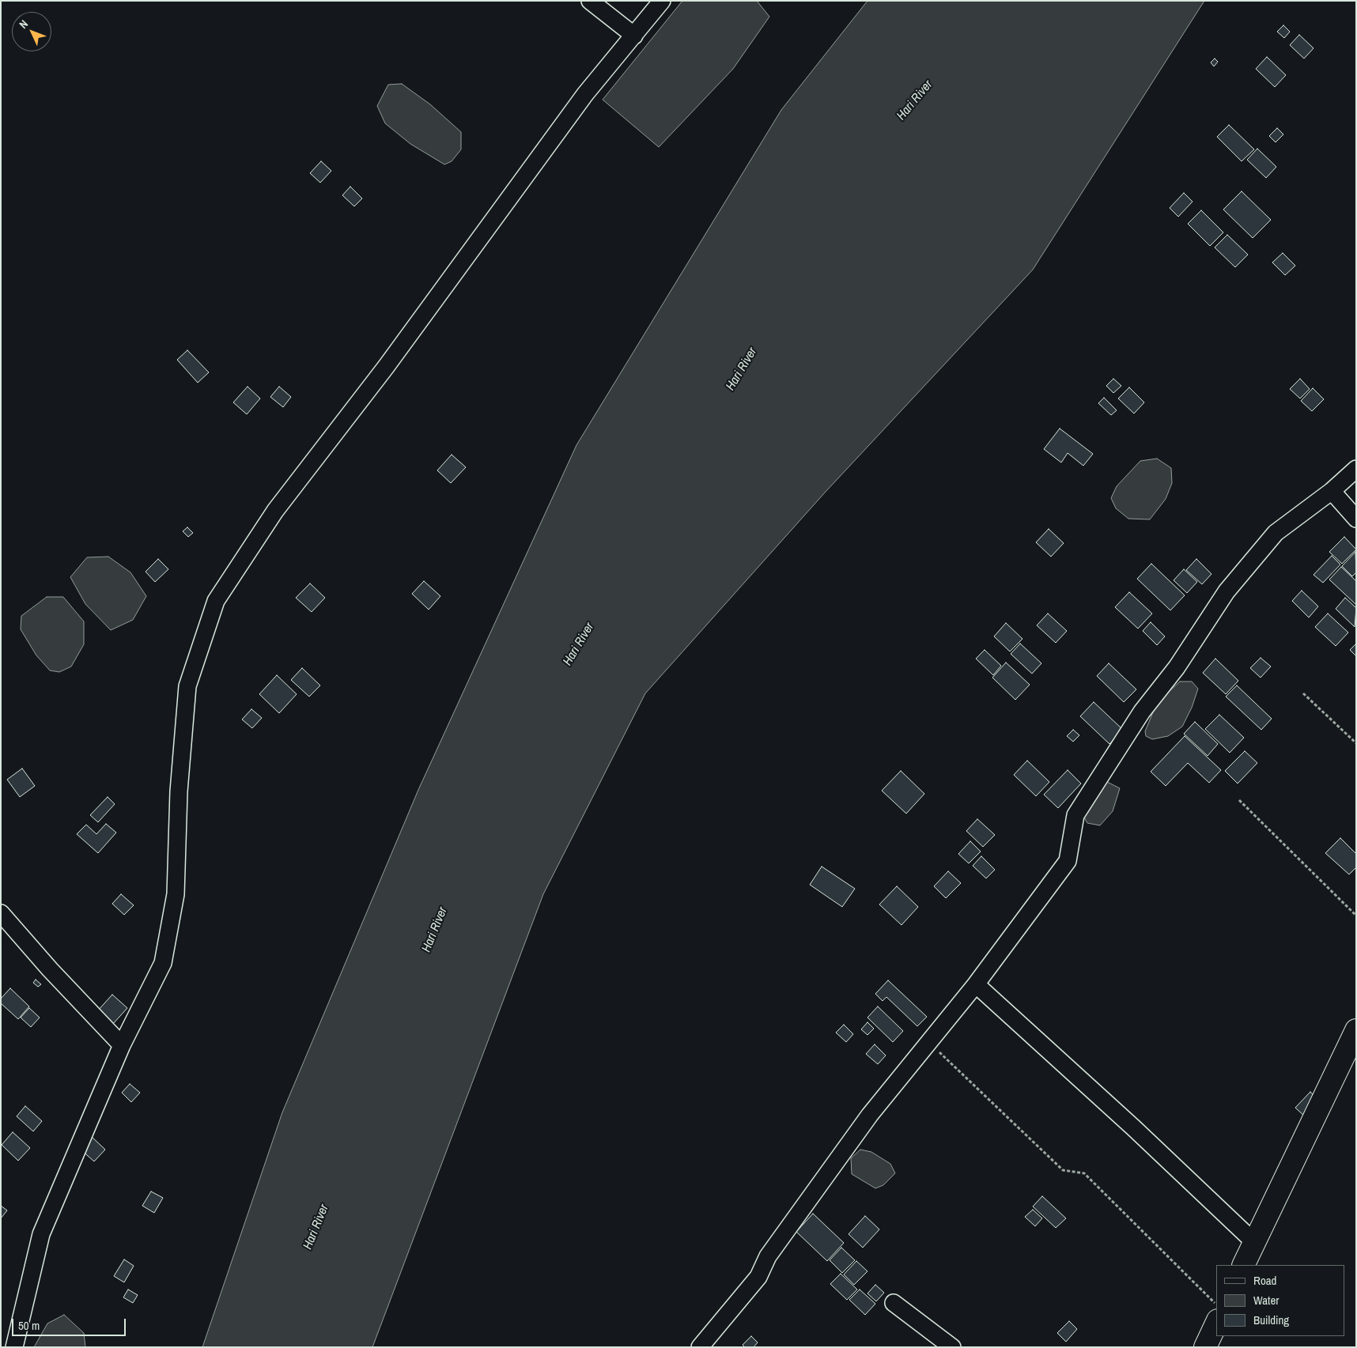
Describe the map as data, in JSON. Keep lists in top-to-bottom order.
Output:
{
  "water": ["Hari River"],
  "legend": ["Road", "Water", "Building"],
  "scale_bar": "50 m",
  "north": "top left"
}
